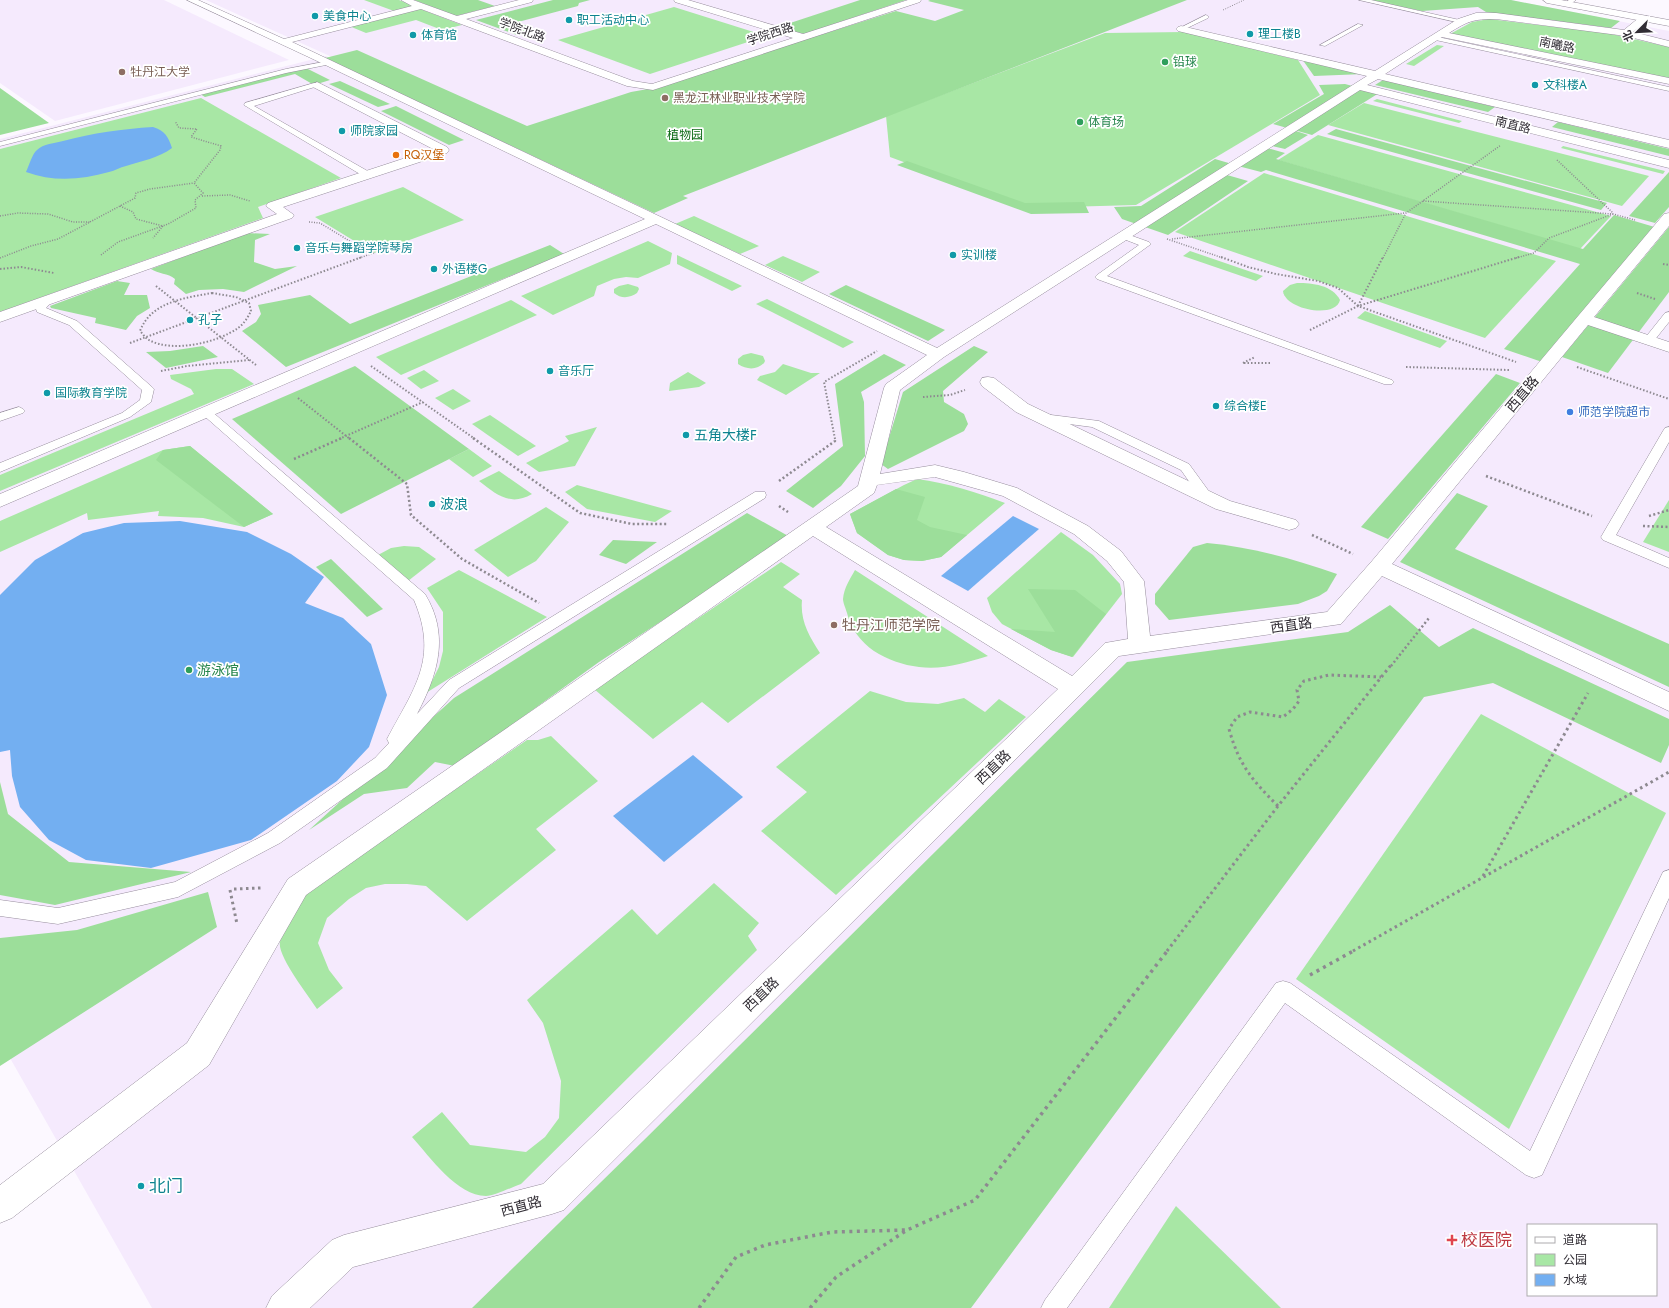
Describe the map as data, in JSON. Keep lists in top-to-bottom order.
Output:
{
  "streets": {
    "street": [
      "学院北路",
      "学院西路",
      "南曦路",
      "南直路",
      "西直路"
    ]
  },
  "crossings": [
    ["学院北路", "学院西路"]
  ],
  "parks": ["植物园"],
  "places": {
    "other": [
      "美食中心",
      "职工活动中心",
      "理工楼B",
      "体育馆",
      "铅球",
      "牡丹江大学",
      "文科楼A",
      "黑龙江林业职业技术学院",
      "体育场",
      "师院家园",
      "RQ汉堡",
      "音乐与舞蹈学院琴房",
      "实训楼",
      "外语楼G",
      "孔子",
      "音乐厅",
      "国际教育学院",
      "综合楼E",
      "师范学院超市",
      "五角大楼F",
      "波浪",
      "牡丹江师范学院",
      "游泳馆",
      "北门"
    ],
    "health": ["校医院"]
  },
  "legend": ["道路", "公园", "水域"],
  "north": "bottom left"
}
